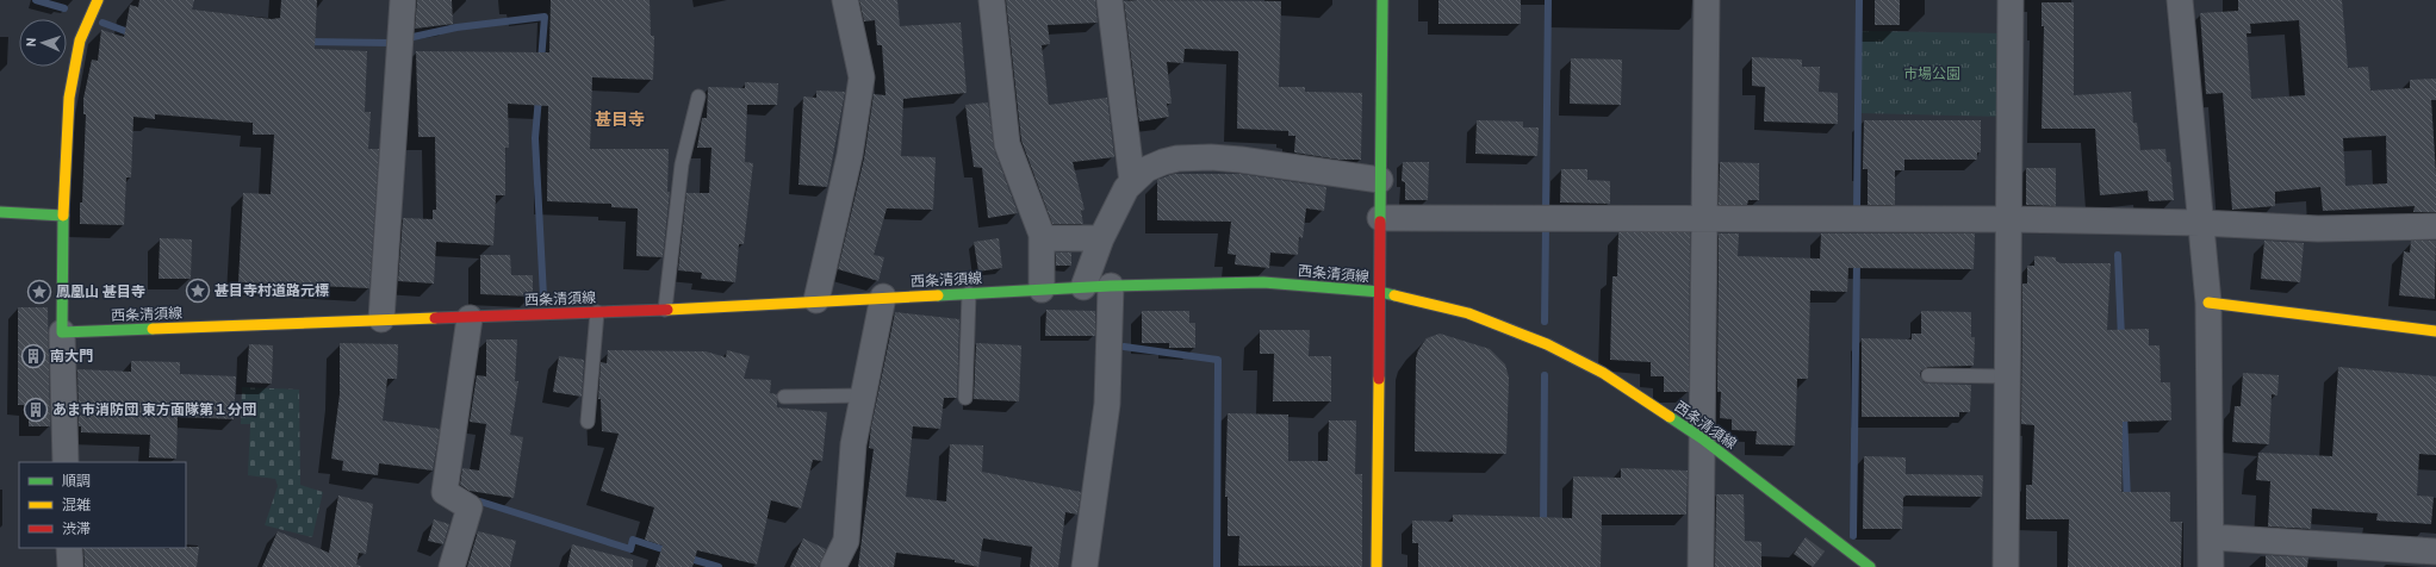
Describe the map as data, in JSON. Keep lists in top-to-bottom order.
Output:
{
  "streets": {
    "main road": ["西条清須線"]
  },
  "districts": ["甚目寺"],
  "parks": ["市場公園"],
  "places": {
    "place": ["甚目寺村道路元標", "鳳凰山 甚目寺"],
    "building": ["南大門", "あま市消防団 東方面隊第１分団"]
  },
  "legend": ["順調", "混雑", "渋滞"],
  "north": "left"
}
